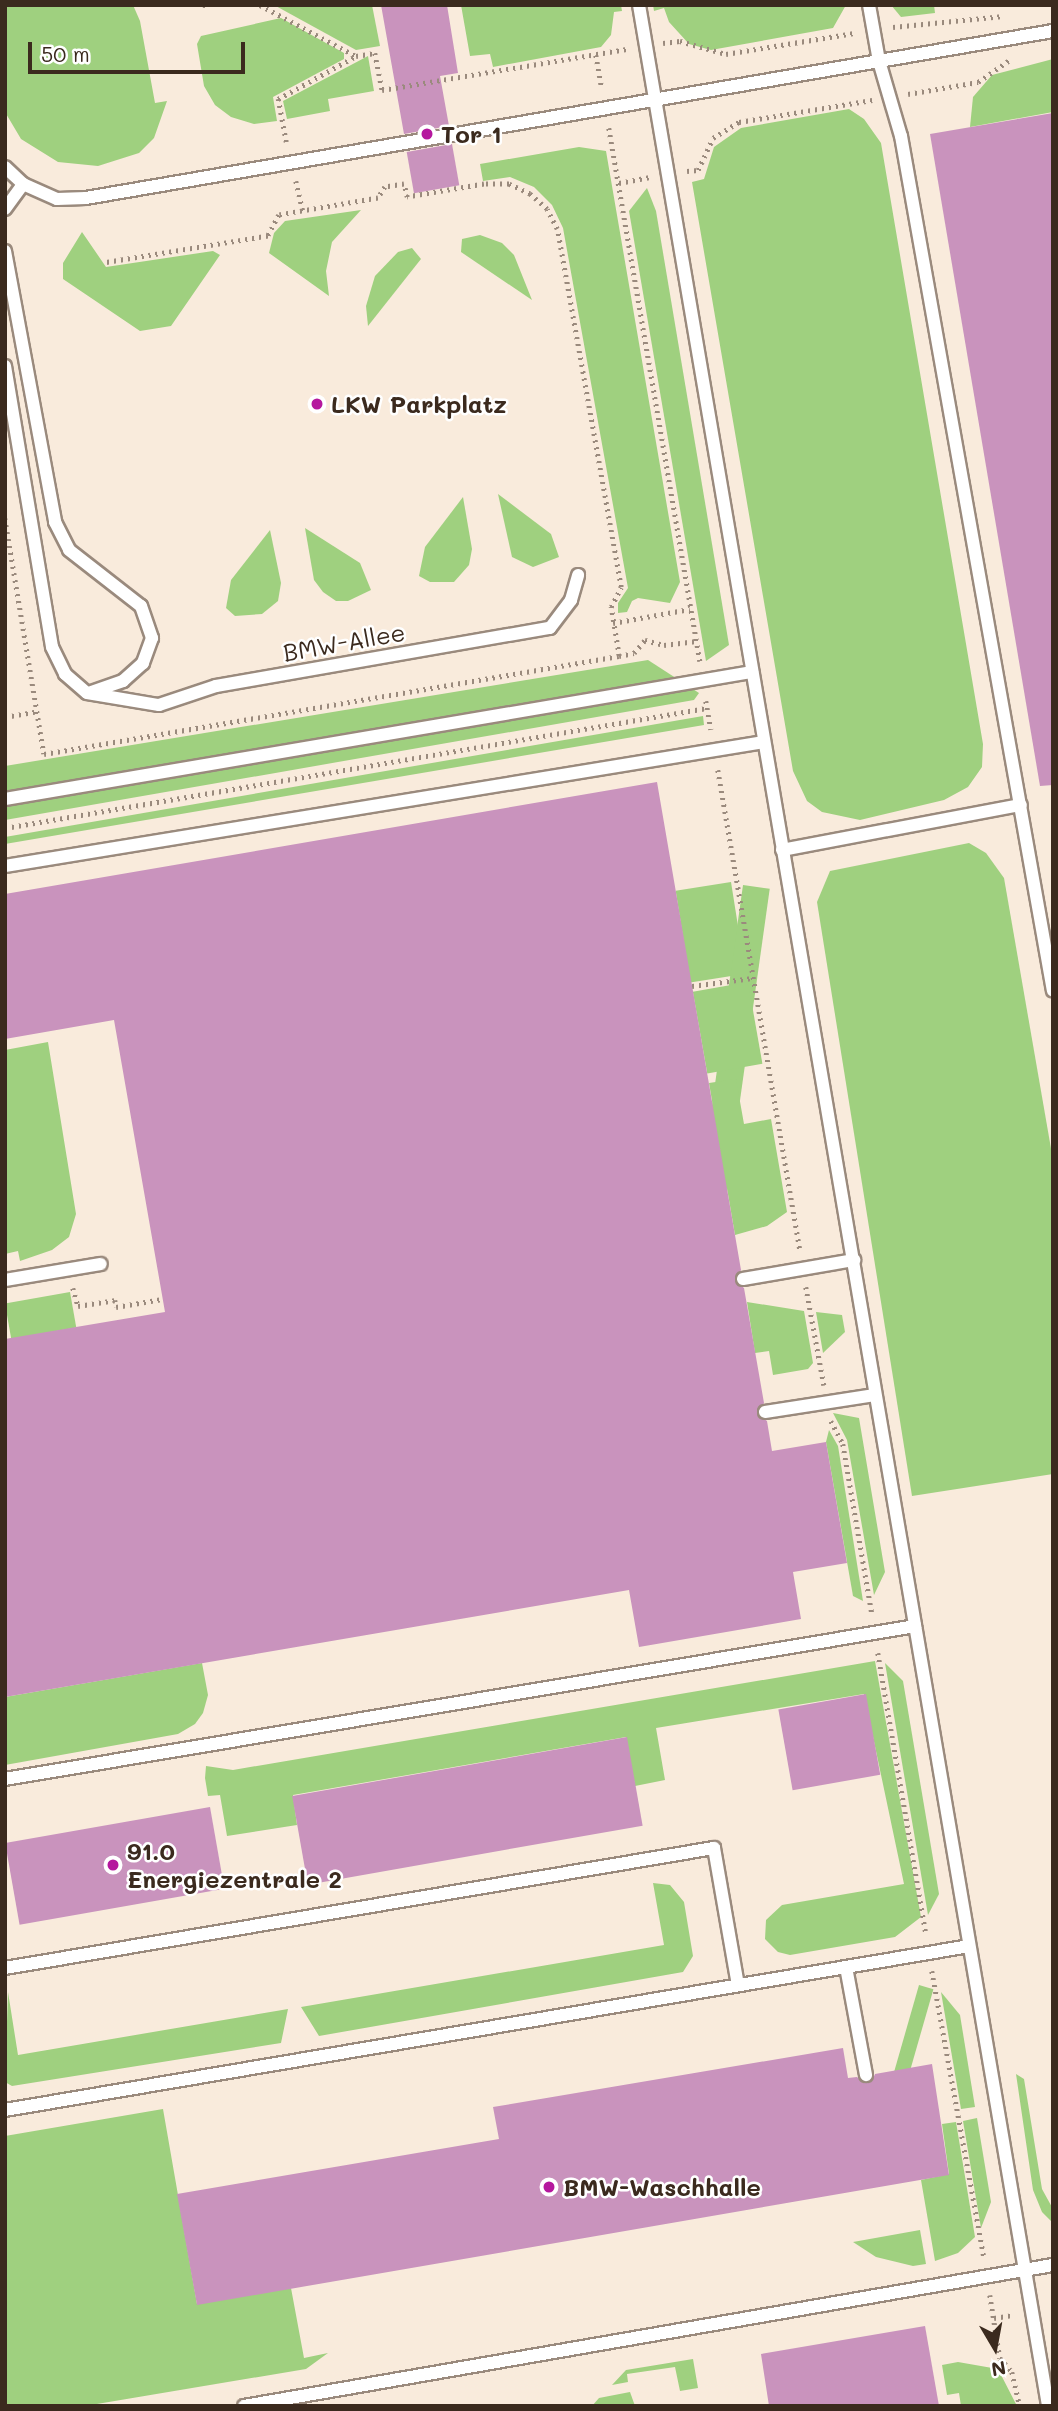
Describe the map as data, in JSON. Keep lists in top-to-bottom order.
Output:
{
  "streets": {
    "lane": ["BMW-Allee"]
  },
  "places": [
    "Tor 1",
    "LKW Parkplatz",
    "91.0 Energiezentrale 2",
    "BMW-Waschhalle"
  ],
  "scale_bar": "50 m",
  "north": "bottom"
}
